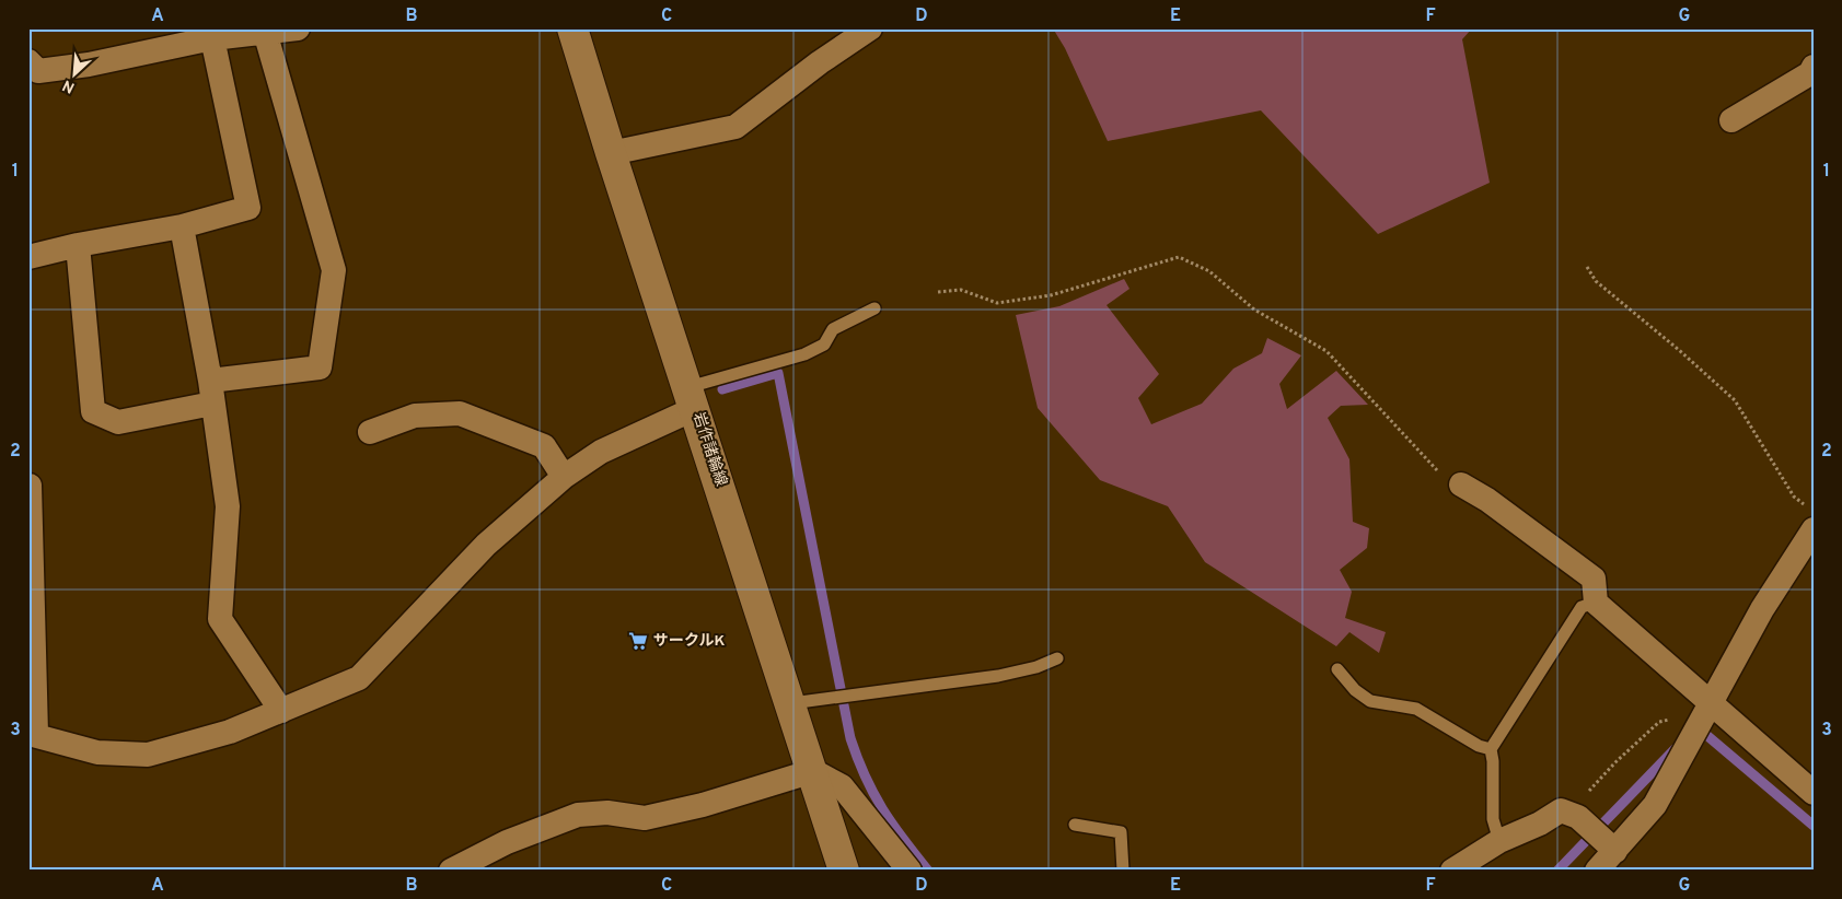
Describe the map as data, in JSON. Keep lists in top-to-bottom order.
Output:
{
  "streets": {
    "main road": ["岩作諸輪線"]
  },
  "places": {
    "supermarket": ["サークルK"]
  },
  "north": "bottom left",
  "grid": {
    "columns": [
      "A",
      "B",
      "C",
      "D",
      "E",
      "F",
      "G"
    ],
    "rows": ["1", "2", "3"]
  }
}
